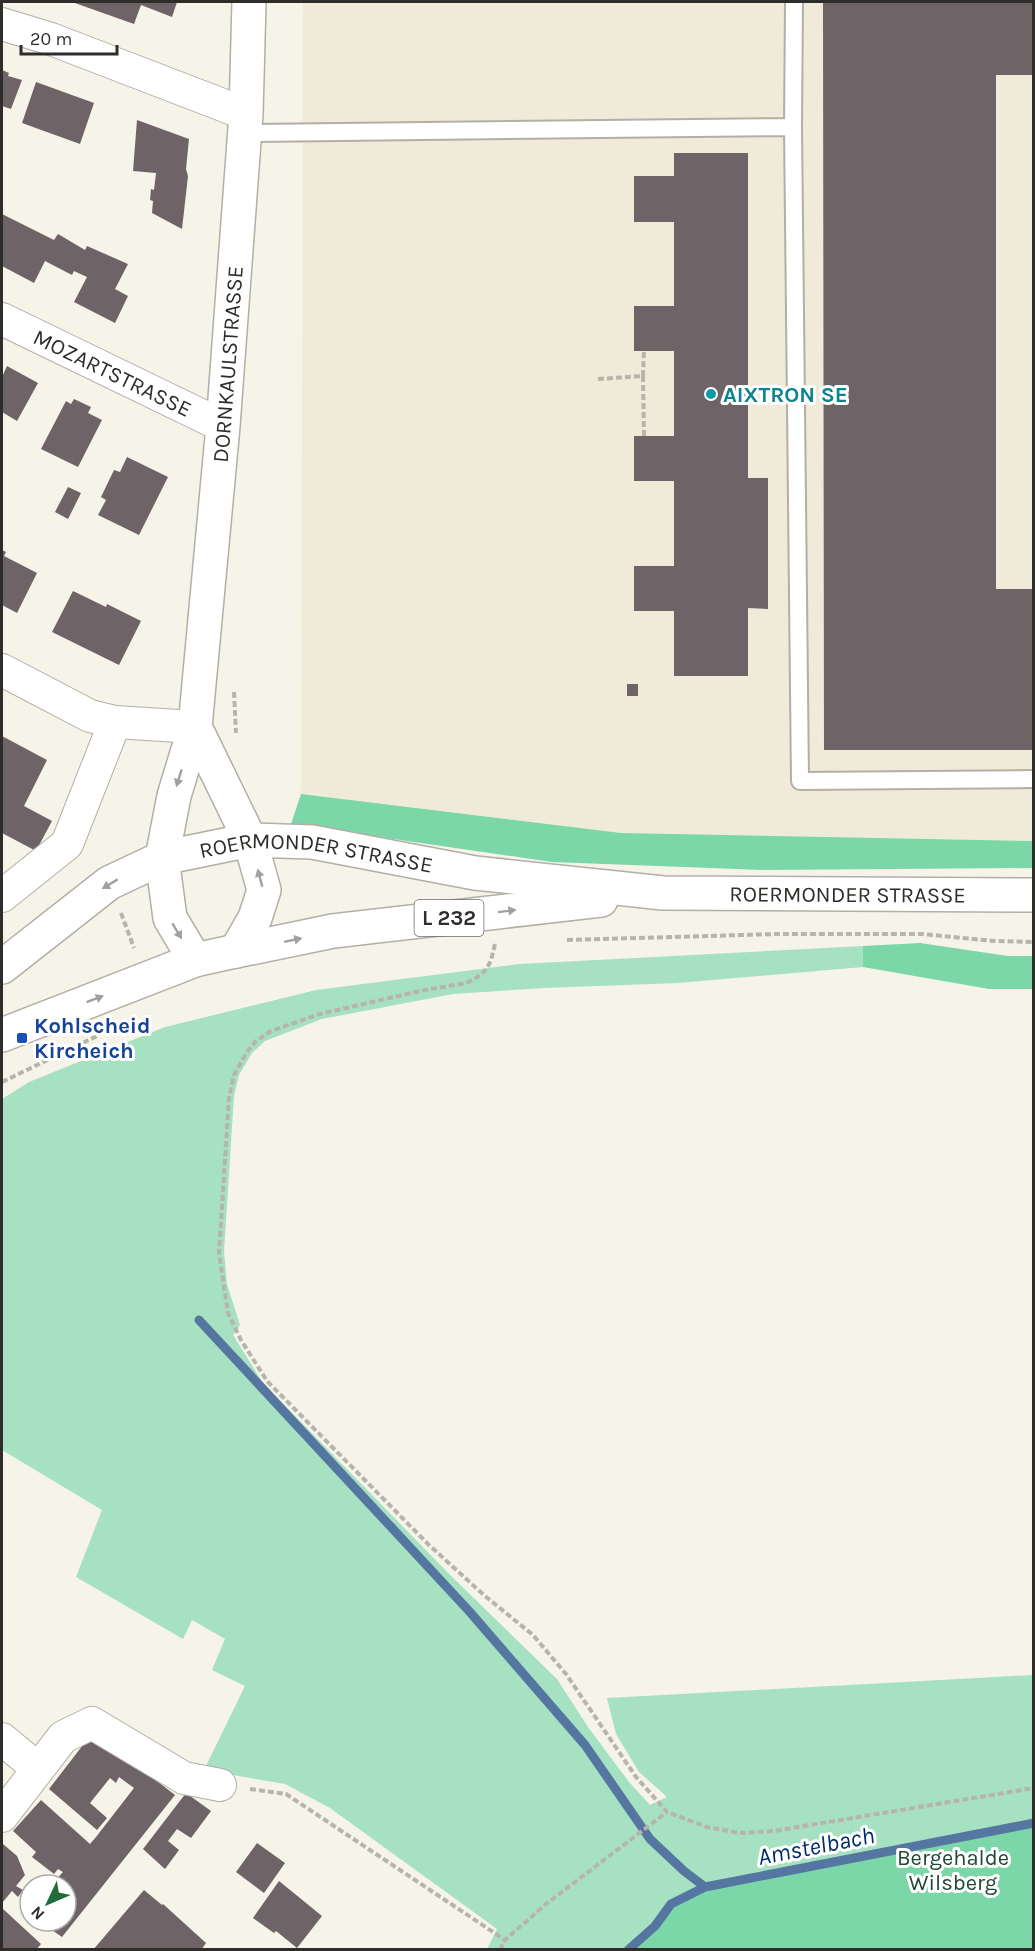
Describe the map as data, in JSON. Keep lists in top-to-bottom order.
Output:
{
  "streets": {
    "main road": ["DORNKAULSTRASSE", "ROERMONDER STRASSE", "L 232"],
    "street": ["MOZARTSTRASSE"]
  },
  "crossings": [
    ["DORNKAULSTRASSE", "MOZARTSTRASSE"],
    ["DORNKAULSTRASSE", "ROERMONDER STRASSE"]
  ],
  "water": ["Amstelbach"],
  "parks": ["Bergehalde Wilsberg"],
  "places": {
    "other": ["AIXTRON SE"],
    "transit": ["Kohlscheid Kircheich"]
  },
  "scale_bar": "20 m",
  "north": "bottom left"
}
